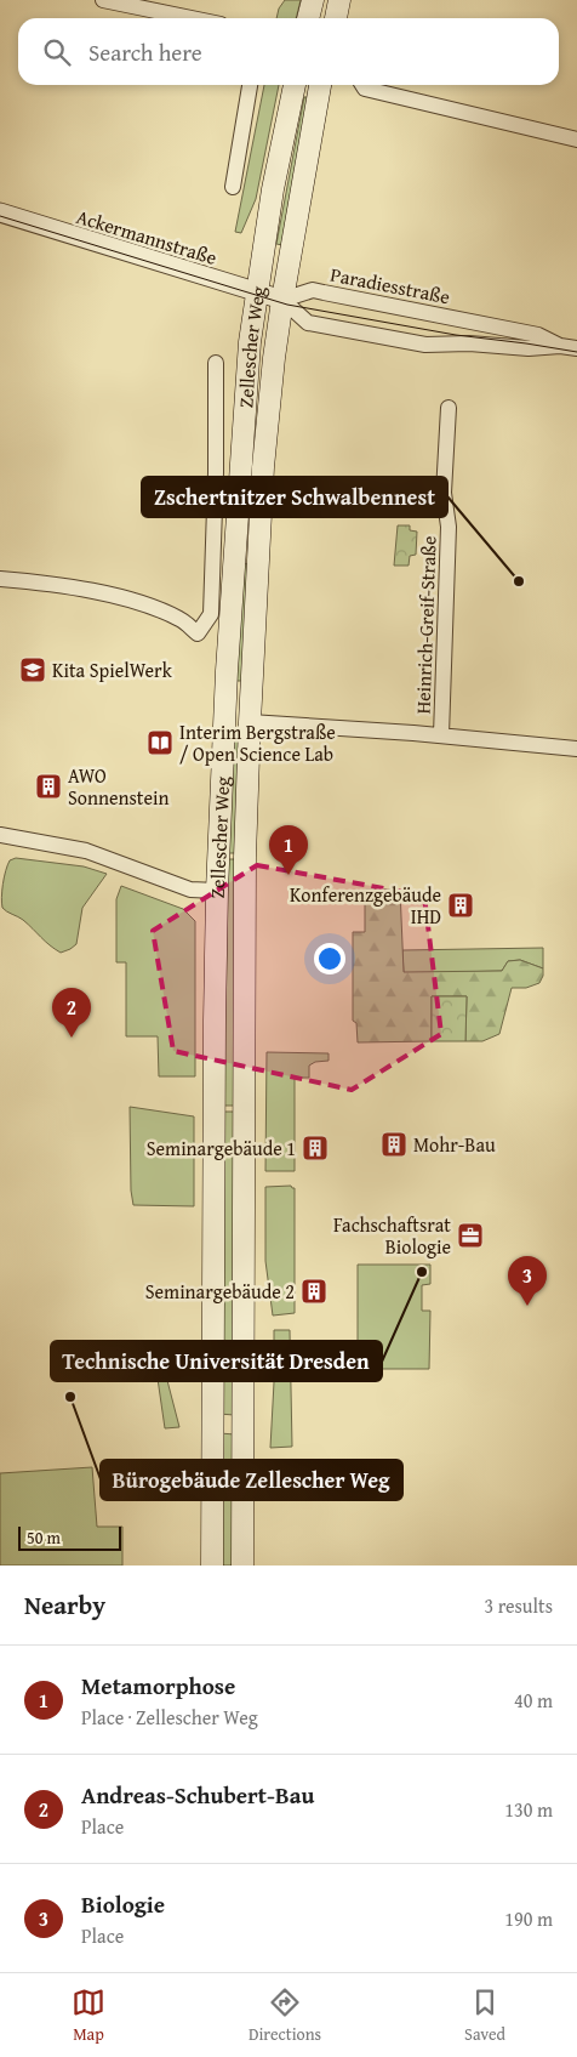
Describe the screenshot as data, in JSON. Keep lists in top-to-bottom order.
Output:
{
  "streets": {
    "main road": ["Zellescher Weg"],
    "street": ["Ackermannstraße", "Paradiesstraße", "Heinrich-Greif-Straße"]
  },
  "crossings": [
    ["Ackermannstraße", "Paradiesstraße"],
    ["Ackermannstraße", "Zellescher Weg"],
    ["Paradiesstraße", "Zellescher Weg"],
    ["Zellescher Weg", "Heinrich-Greif-Straße"]
  ],
  "places": {
    "other": ["Zschertnitzer Schwalbennest", "Technische Universität Dresden", "Bürogebäude Zellescher Weg"],
    "school or university": ["Kita SpielWerk"],
    "library": ["Interim Bergstraße / Open Science Lab"],
    "building": [
      "AWO Sonnenstein",
      "Konferenzgebäude IHD",
      "Mohr-Bau",
      "Seminargebäude 1",
      "Seminargebäude 2"
    ],
    "office": ["Fachschaftsrat Biologie"]
  },
  "scale_bar": "50 m",
  "page": {
    "search": "Search here",
    "pins": ["1", "2", "3"],
    "scale": "50 m",
    "heading": ["Nearby", "3 results"],
    "list": [
      {
        "mark": "1",
        "name": "Metamorphose",
        "note": "Place · Zellescher Weg",
        "value": "40 m"
      },
      {
        "mark": "2",
        "name": "Andreas-Schubert-Bau",
        "note": "Place",
        "value": "130 m"
      },
      {
        "mark": "3",
        "name": "Biologie",
        "note": "Place",
        "value": "190 m"
      }
    ],
    "nav": ["Map", "Directions", "Saved"]
  }
}
